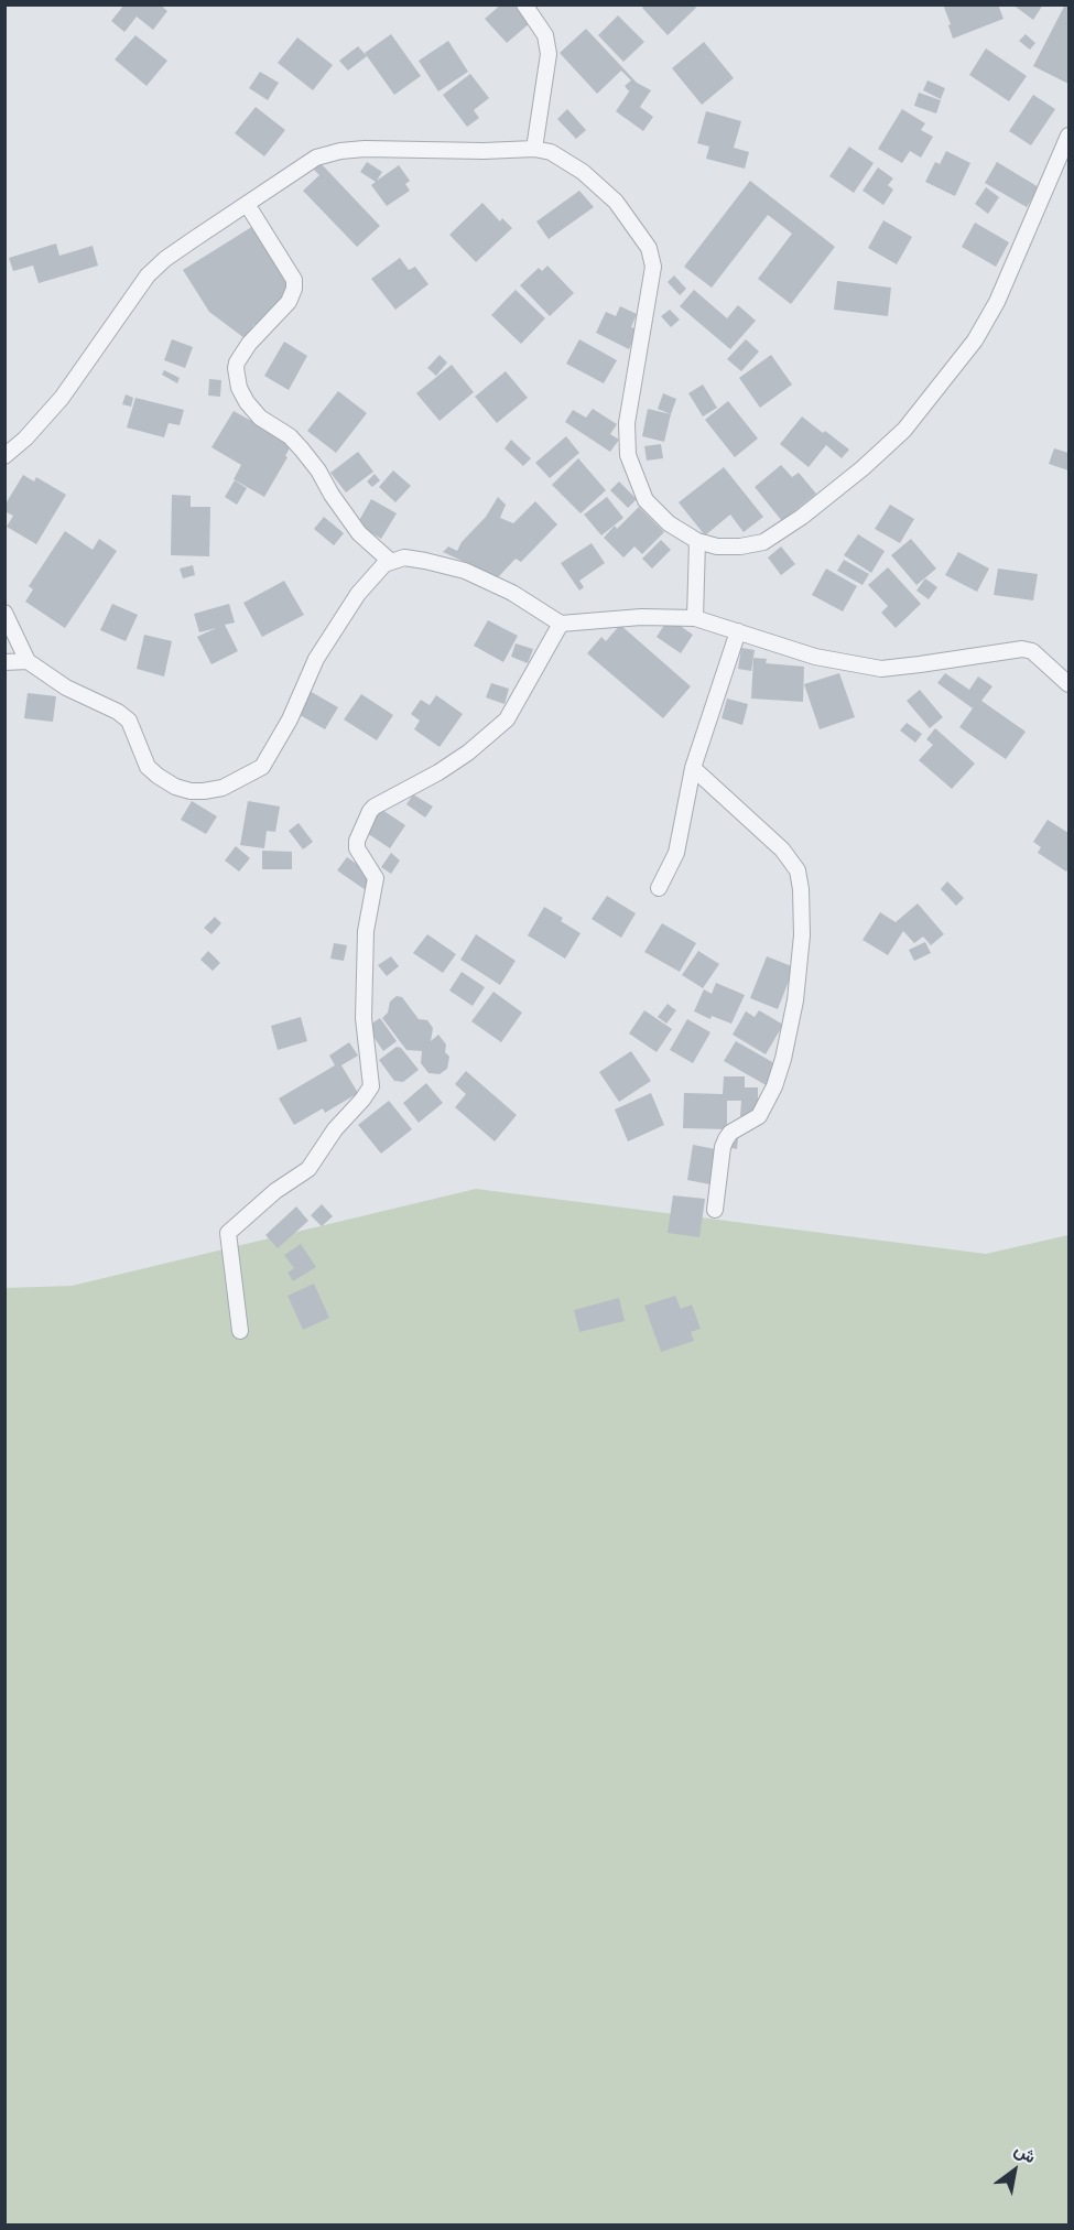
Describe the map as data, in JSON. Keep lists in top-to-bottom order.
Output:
{
  "north": "top right"
}
